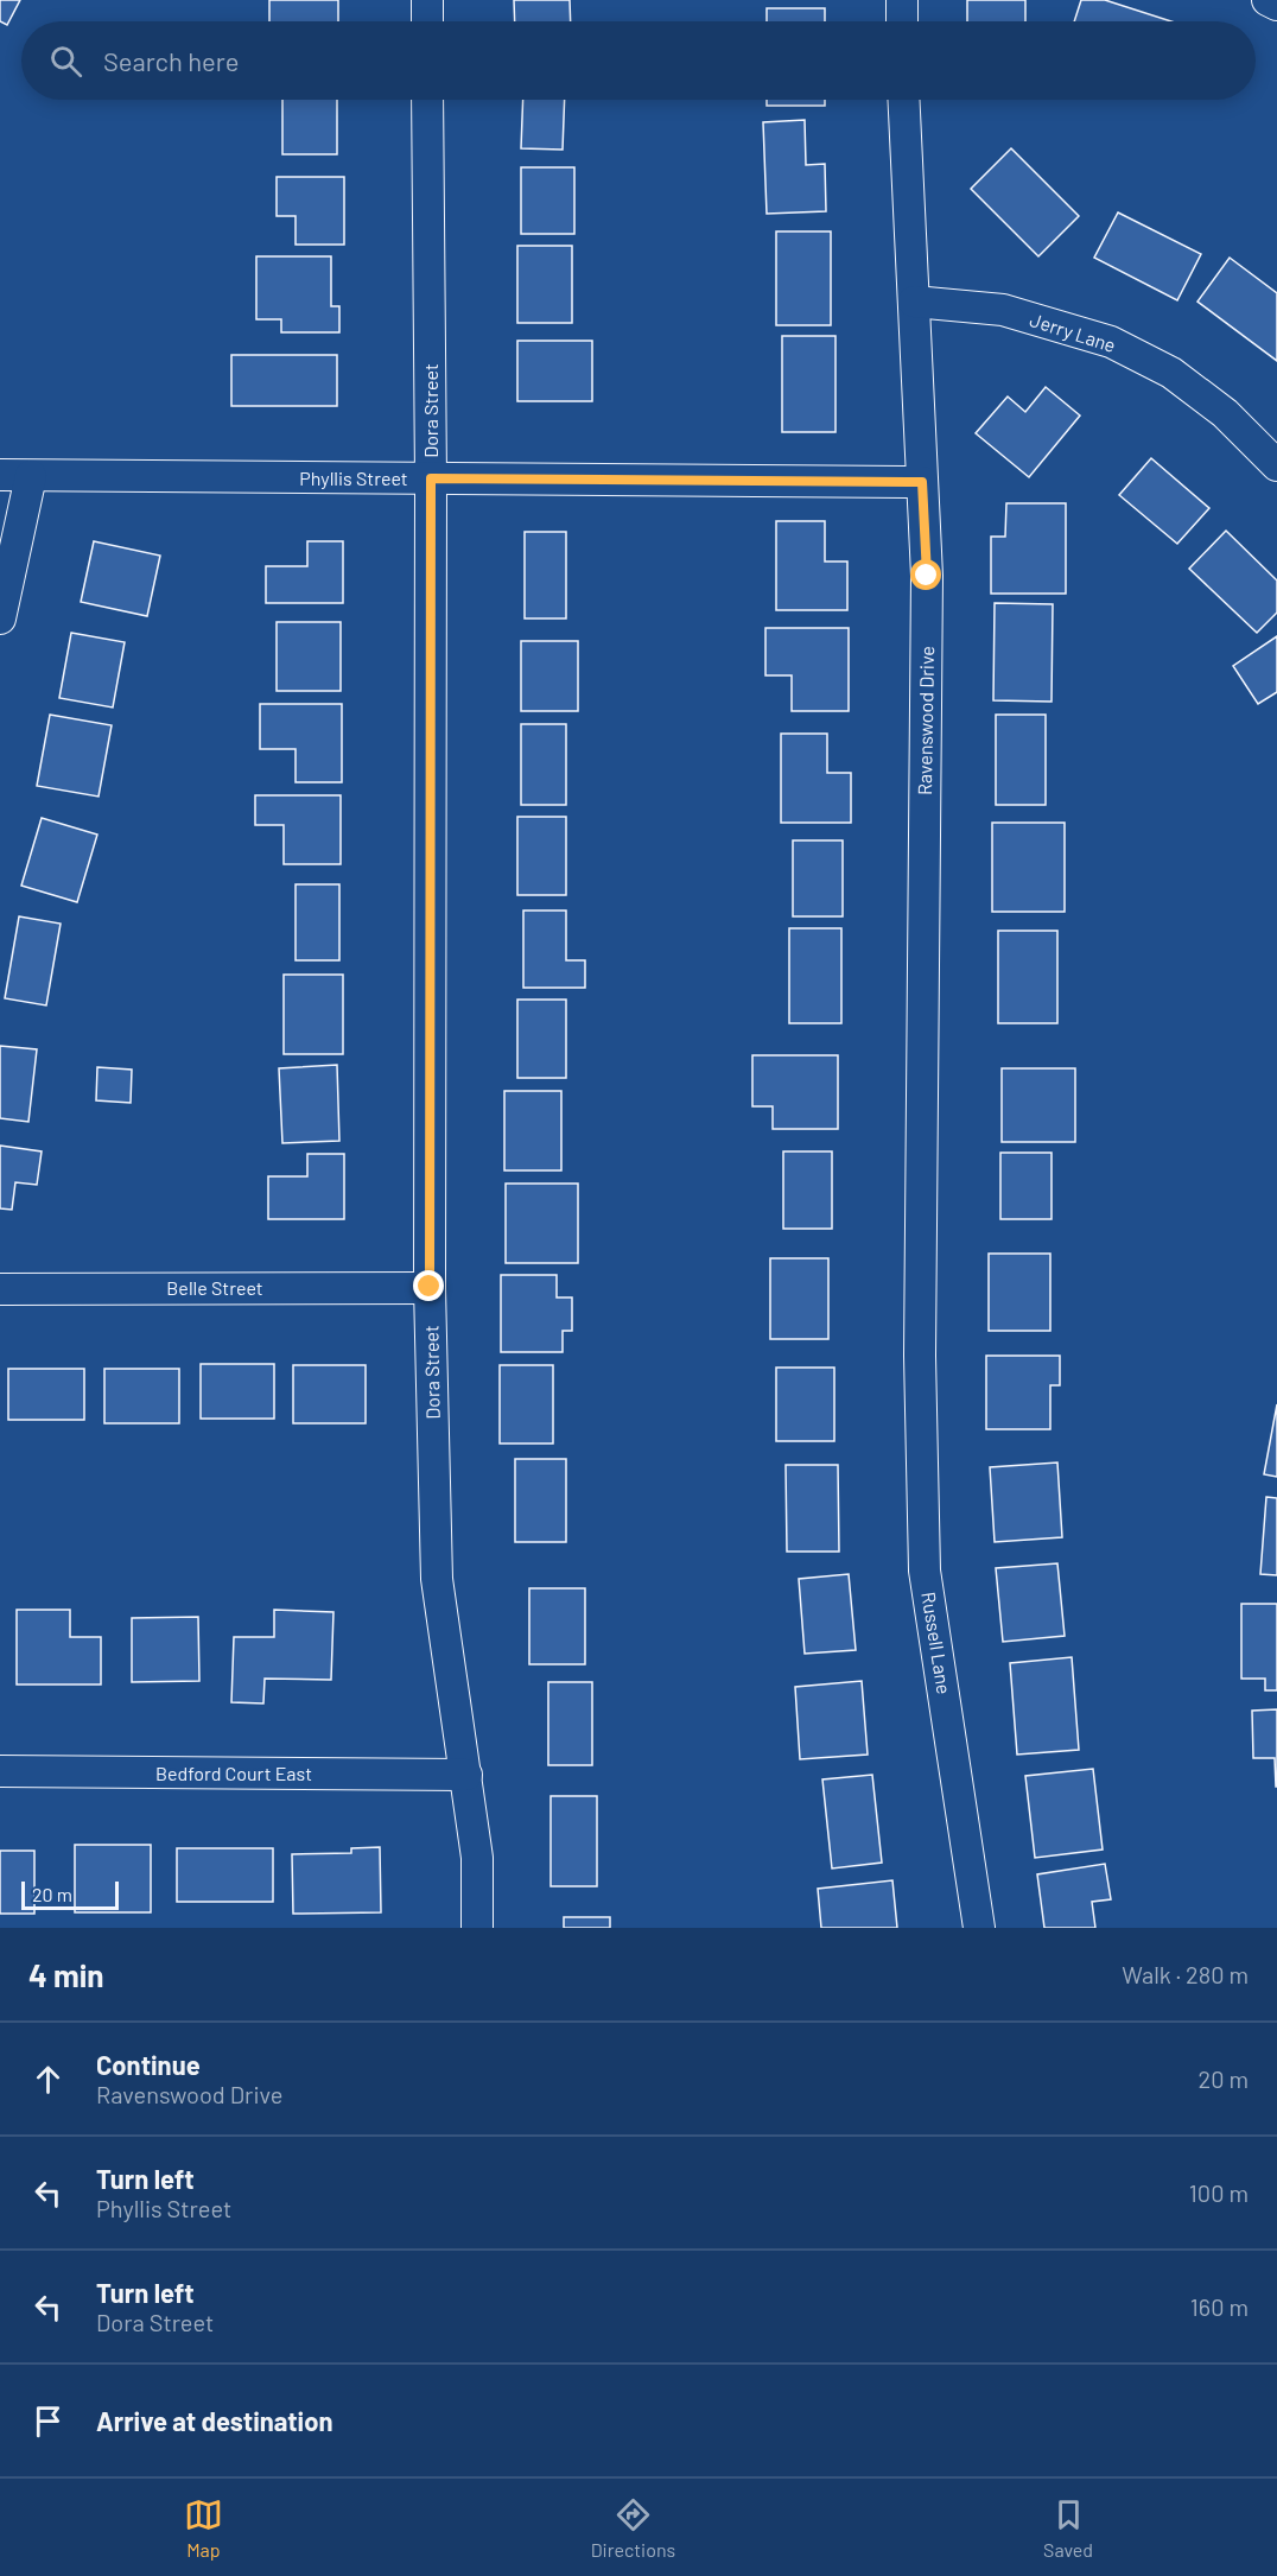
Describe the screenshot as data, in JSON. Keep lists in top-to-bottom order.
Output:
{
  "streets": {
    "street": [
      "Jerry Lane",
      "Dora Street",
      "Phyllis Street",
      "Ravenswood Drive",
      "Belle Street",
      "Russell Lane",
      "Bedford Court East"
    ]
  },
  "crossings": [
    ["Jerry Lane", "Ravenswood Drive"],
    ["Dora Street", "Phyllis Street"],
    ["Dora Street", "Belle Street"],
    ["Dora Street", "Bedford Court East"],
    ["Phyllis Street", "Ravenswood Drive"],
    ["Ravenswood Drive", "Russell Lane"]
  ],
  "scale_bar": "20 m",
  "page": {
    "search": "Search here",
    "scale": "20 m",
    "heading": ["4 min", "Walk · 280 m"],
    "list": [
      ["Continue", "Ravenswood Drive", "20 m"],
      ["Turn left", "Phyllis Street", "100 m"],
      ["Turn left", "Dora Street", "160 m"],
      "Arrive at destination"
    ],
    "nav": ["Map", "Directions", "Saved"]
  }
}
